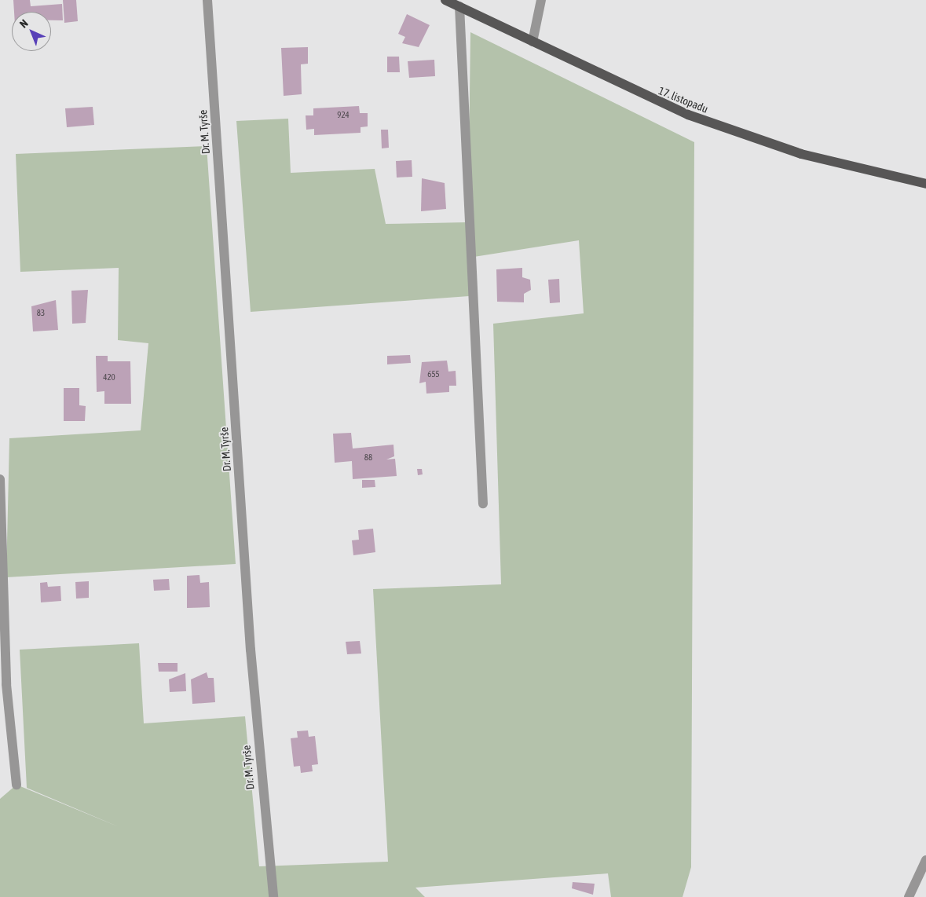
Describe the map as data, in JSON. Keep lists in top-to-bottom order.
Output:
{
  "streets": {
    "main road": ["17. listopadu"],
    "street": ["Dr. M. Tyrše"]
  },
  "house_numbers": [
    "924",
    "83",
    "655",
    "420",
    "88"
  ],
  "north": "top left"
}
